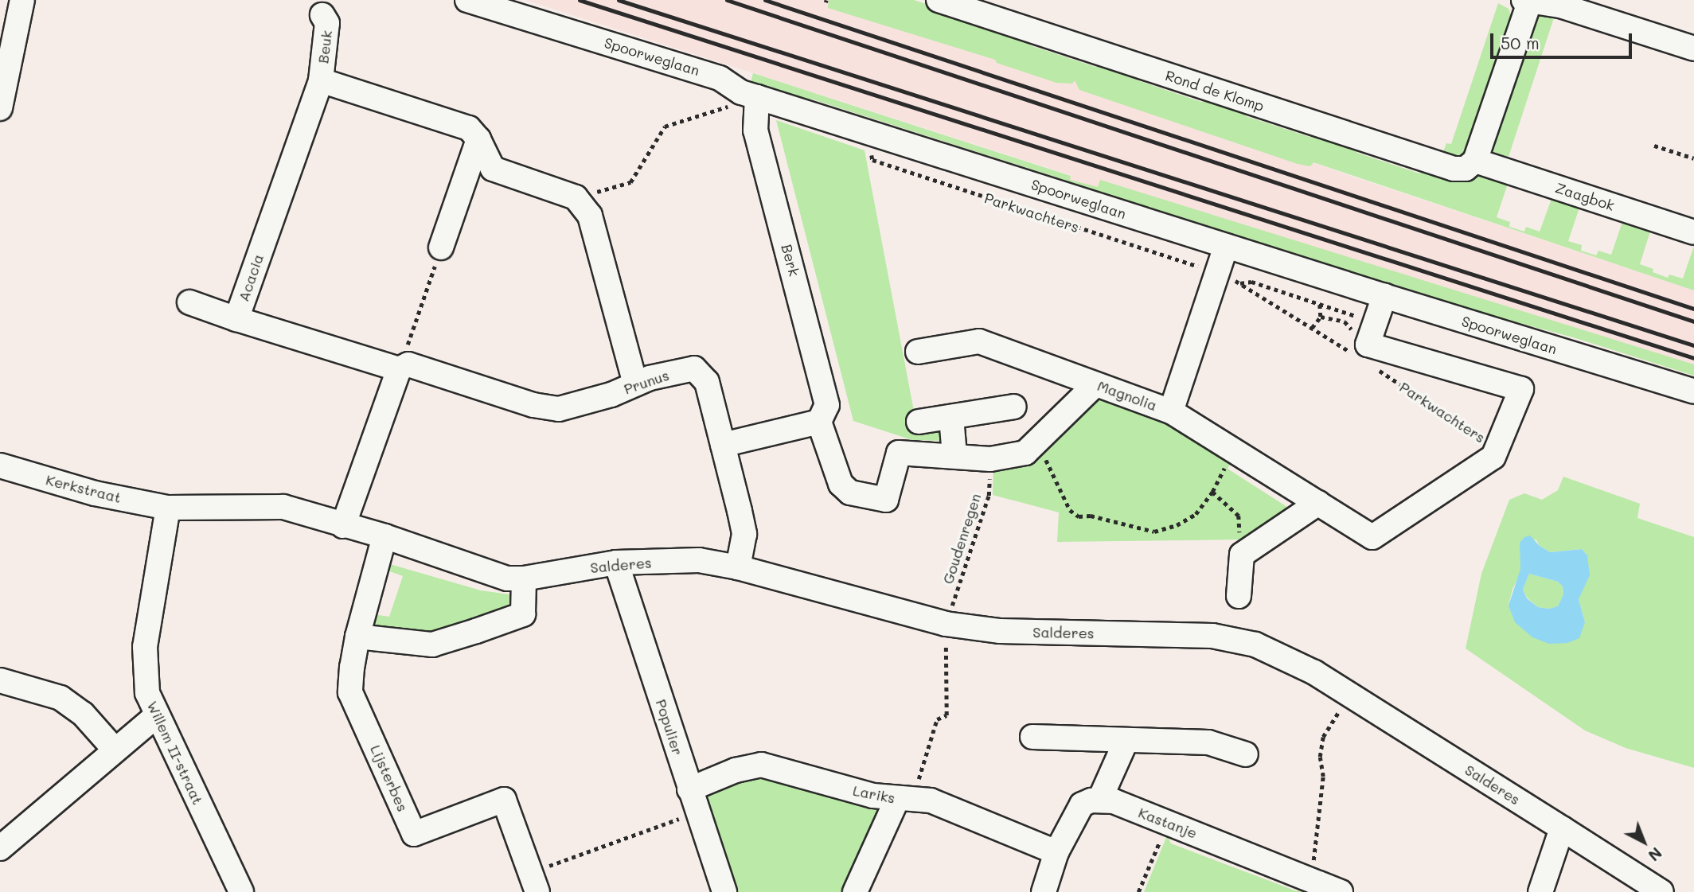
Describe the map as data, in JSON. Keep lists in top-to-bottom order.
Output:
{
  "streets": {
    "street": [
      "Beuk",
      "Spoorweglaan",
      "Rond de Klomp",
      "Zaagbok",
      "Parkwachters",
      "Berk",
      "Acacia",
      "Prunus",
      "Magnolia",
      "Kerkstraat",
      "Salderes",
      "Populier",
      "Willem II-straat",
      "Lijsterbes",
      "Lariks",
      "Kastanje"
    ],
    "path": ["Goudenregen"]
  },
  "crossings": [
    ["Beuk", "Acacia"],
    ["Spoorweglaan", "Parkwachters"],
    ["Spoorweglaan", "Berk"],
    ["Rond de Klomp", "Zaagbok"],
    ["Parkwachters", "Magnolia"],
    ["Acacia", "Prunus"],
    ["Prunus", "Salderes"],
    ["Kerkstraat", "Salderes"],
    ["Kerkstraat", "Willem II-straat"],
    ["Goudenregen", "Salderes"],
    ["Goudenregen", "Lariks"],
    ["Salderes", "Populier"],
    ["Salderes", "Willem II-straat"],
    ["Salderes", "Lijsterbes"],
    ["Populier", "Lariks"]
  ],
  "scale_bar": "50 m",
  "north": "bottom right"
}
